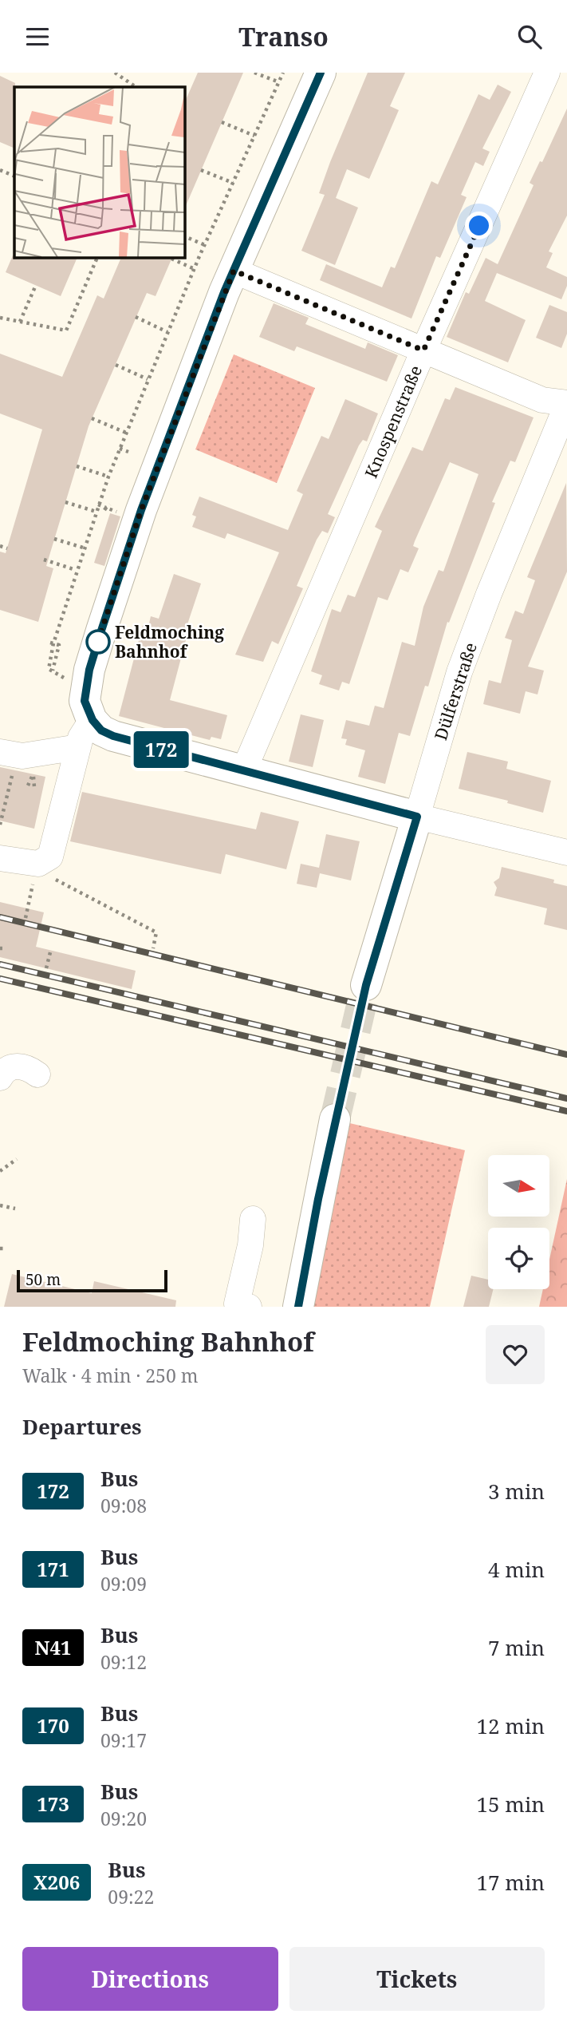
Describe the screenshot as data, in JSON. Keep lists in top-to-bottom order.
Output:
{
  "streets": {
    "main road": ["Dülferstraße"],
    "street": ["Knospenstraße"]
  },
  "places": ["Feldmoching Bahnhof"],
  "lines": ["bus line 172"],
  "scale_bar": "50 m",
  "north": "right",
  "page": {
    "header": "Transo",
    "on_map": "172",
    "scale": "50 m",
    "heading": [
      ["Feldmoching Bahnhof", "Walk · 4 min · 250 m"],
      "Departures"
    ],
    "list": [
      {
        "mark": "172",
        "name": "Bus",
        "note": "09:08",
        "value": "3 min"
      },
      {
        "mark": "171",
        "name": "Bus",
        "note": "09:09",
        "value": "4 min"
      },
      {
        "mark": "N41",
        "name": "Bus",
        "note": "09:12",
        "value": "7 min"
      },
      {
        "mark": "170",
        "name": "Bus",
        "note": "09:17",
        "value": "12 min"
      },
      {
        "mark": "173",
        "name": "Bus",
        "note": "09:20",
        "value": "15 min"
      },
      {
        "mark": "X206",
        "name": "Bus",
        "note": "09:22",
        "value": "17 min"
      }
    ],
    "buttons": ["Directions", "Tickets"]
  }
}
